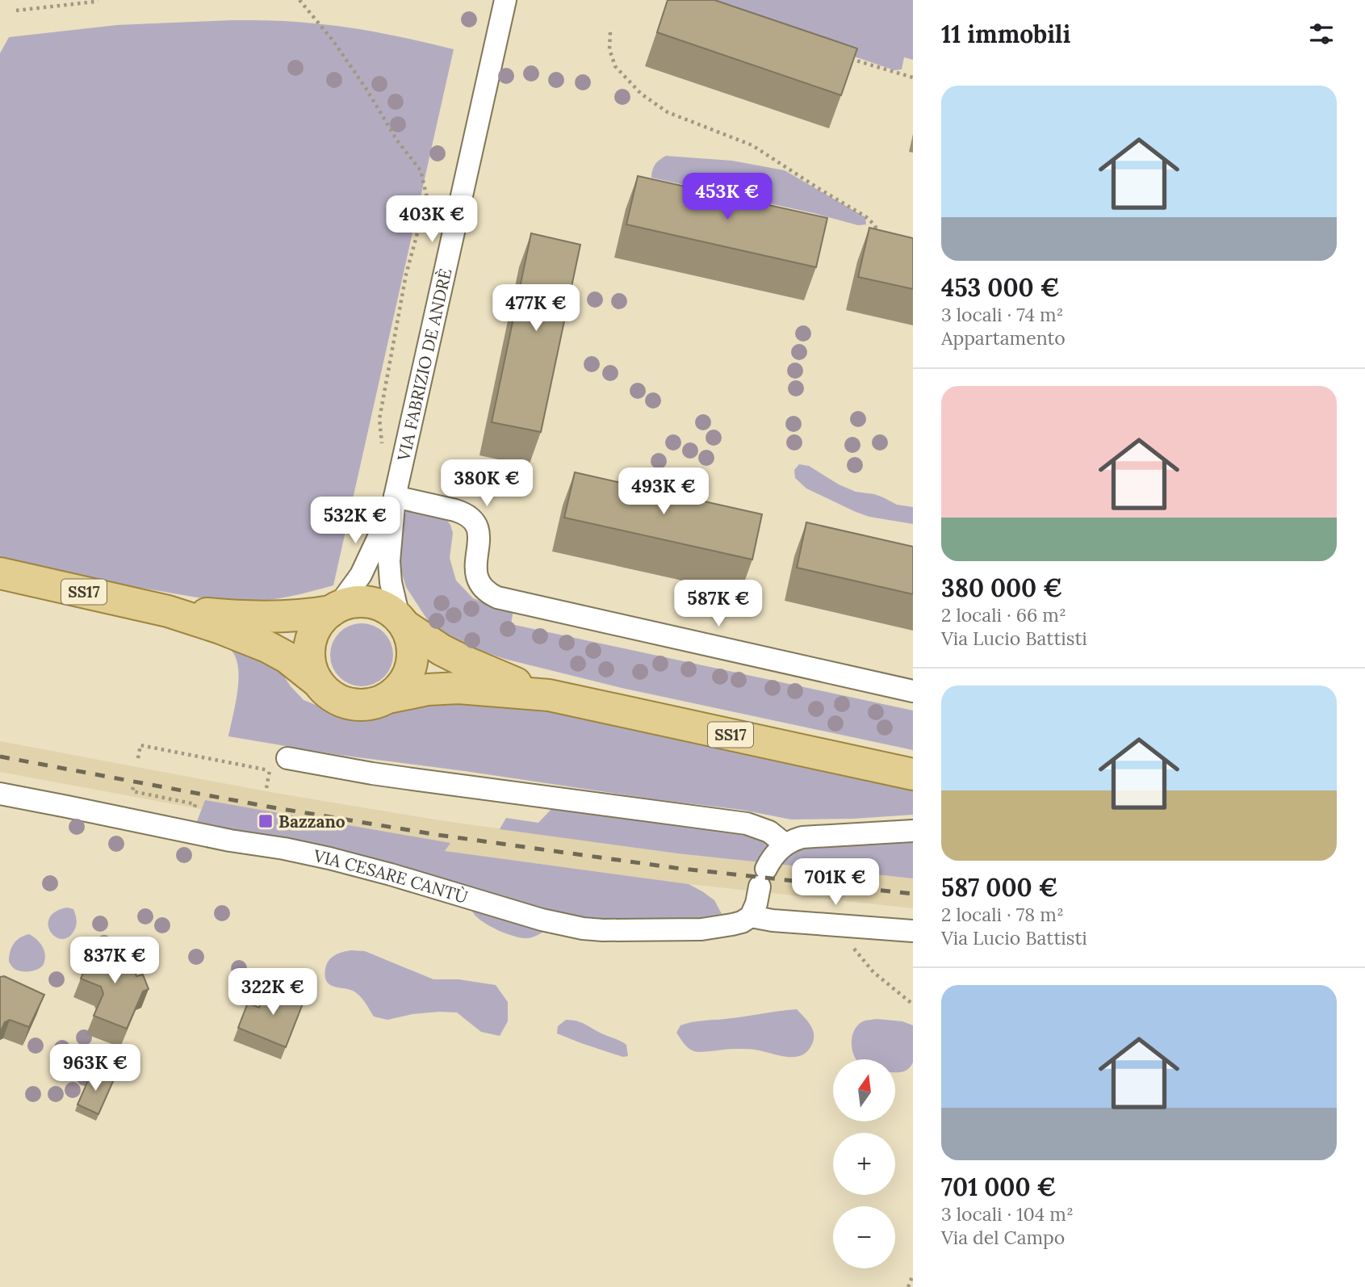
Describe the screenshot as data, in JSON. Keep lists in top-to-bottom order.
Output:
{
  "streets": {
    "main road": ["SS17"],
    "street": ["VIA FABRIZIO DE ANDRÈ", "VIA CESARE CANTÙ"]
  },
  "crossings": [
    ["VIA FABRIZIO DE ANDRÈ", "SS17"]
  ],
  "places": {
    "transit": ["Bazzano"]
  },
  "north": "top",
  "page": {
    "heading": "11 immobili",
    "list": [
      {
        "name": "453 000 €",
        "note": "3 locali · 74 m² · Appartamento"
      },
      {
        "name": "380 000 €",
        "note": "2 locali · 66 m² · Via Lucio Battisti"
      },
      {
        "name": "587 000 €",
        "note": "2 locali · 78 m² · Via Lucio Battisti"
      },
      {
        "name": "701 000 €",
        "note": "3 locali · 104 m² · Via del Campo"
      }
    ],
    "price": [
      "453K €",
      "403K €",
      "477K €",
      "380K €",
      "493K €",
      "532K €",
      "587K €",
      "701K €",
      "837K €",
      "322K €",
      "963K €"
    ],
    "map_buttons": ["+", "−"]
  }
}
